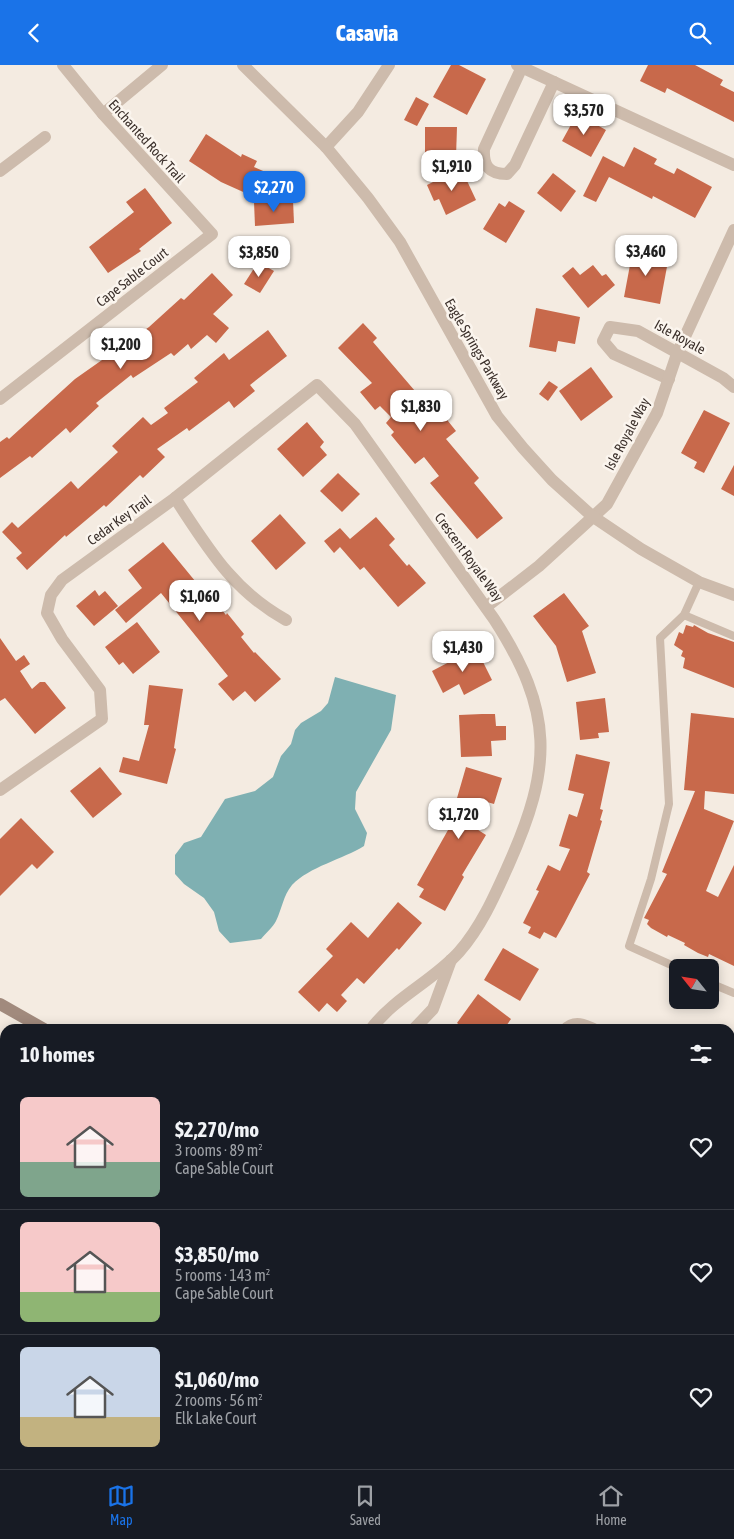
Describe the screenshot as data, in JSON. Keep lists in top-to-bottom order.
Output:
{
  "streets": {
    "street": [
      "Enchanted Rock Trail",
      "Cape Sable Court",
      "Isle Royale",
      "Eagle Springs Parkway",
      "Isle Royale Way",
      "Cedar Key Trail",
      "Crescent Royale Way"
    ]
  },
  "crossings": [
    ["Enchanted Rock Trail", "Cape Sable Court"],
    ["Isle Royale", "Isle Royale Way"],
    ["Eagle Springs Parkway", "Isle Royale Way"],
    ["Isle Royale Way", "Crescent Royale Way"],
    ["Cedar Key Trail", "Crescent Royale Way"]
  ],
  "north": "top left",
  "page": {
    "header": "Casavia",
    "price": [
      "$3,570",
      "$1,910",
      "$2,270",
      "$3,460",
      "$3,850",
      "$1,200",
      "$1,830",
      "$1,060",
      "$1,430",
      "$1,720"
    ],
    "heading": "10 homes",
    "list": [
      {
        "name": "$2,270/mo",
        "note": "3 rooms · 89 m² · Cape Sable Court"
      },
      {
        "name": "$3,850/mo",
        "note": "5 rooms · 143 m² · Cape Sable Court"
      },
      {
        "name": "$1,060/mo",
        "note": "2 rooms · 56 m² · Elk Lake Court"
      }
    ],
    "tabs": ["Map", "Saved", "Home"]
  }
}
